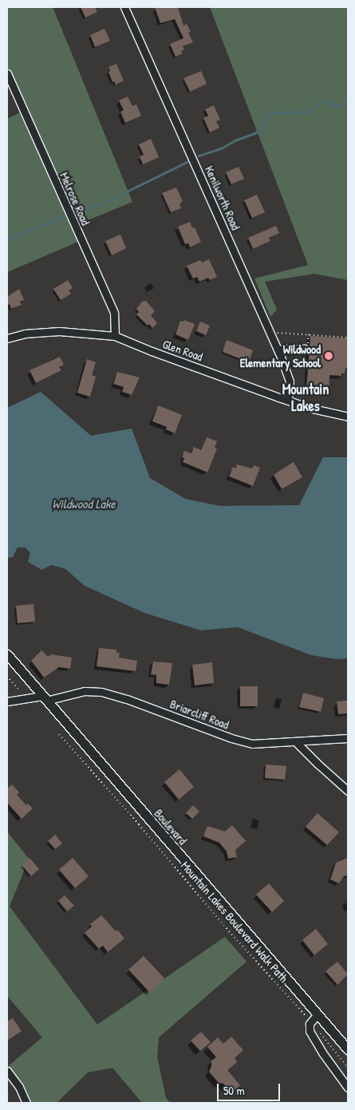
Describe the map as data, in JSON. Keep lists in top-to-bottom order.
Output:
{
  "streets": {
    "main road": ["Boulevard"],
    "street": [
      "Kenilworth Road",
      "Melrose Road",
      "Glen Road",
      "Briarcliff Road"
    ],
    "path": ["Mountain Lakes Boulevard Walk Path"]
  },
  "crossings": [
    ["Kenilworth Road", "Glen Road"],
    ["Melrose Road", "Glen Road"],
    ["Briarcliff Road", "Boulevard"]
  ],
  "districts": ["Mountain Lakes"],
  "water": ["Wildwood Lake"],
  "places": ["Wildwood Elementary School"],
  "scale_bar": "50 m"
}
